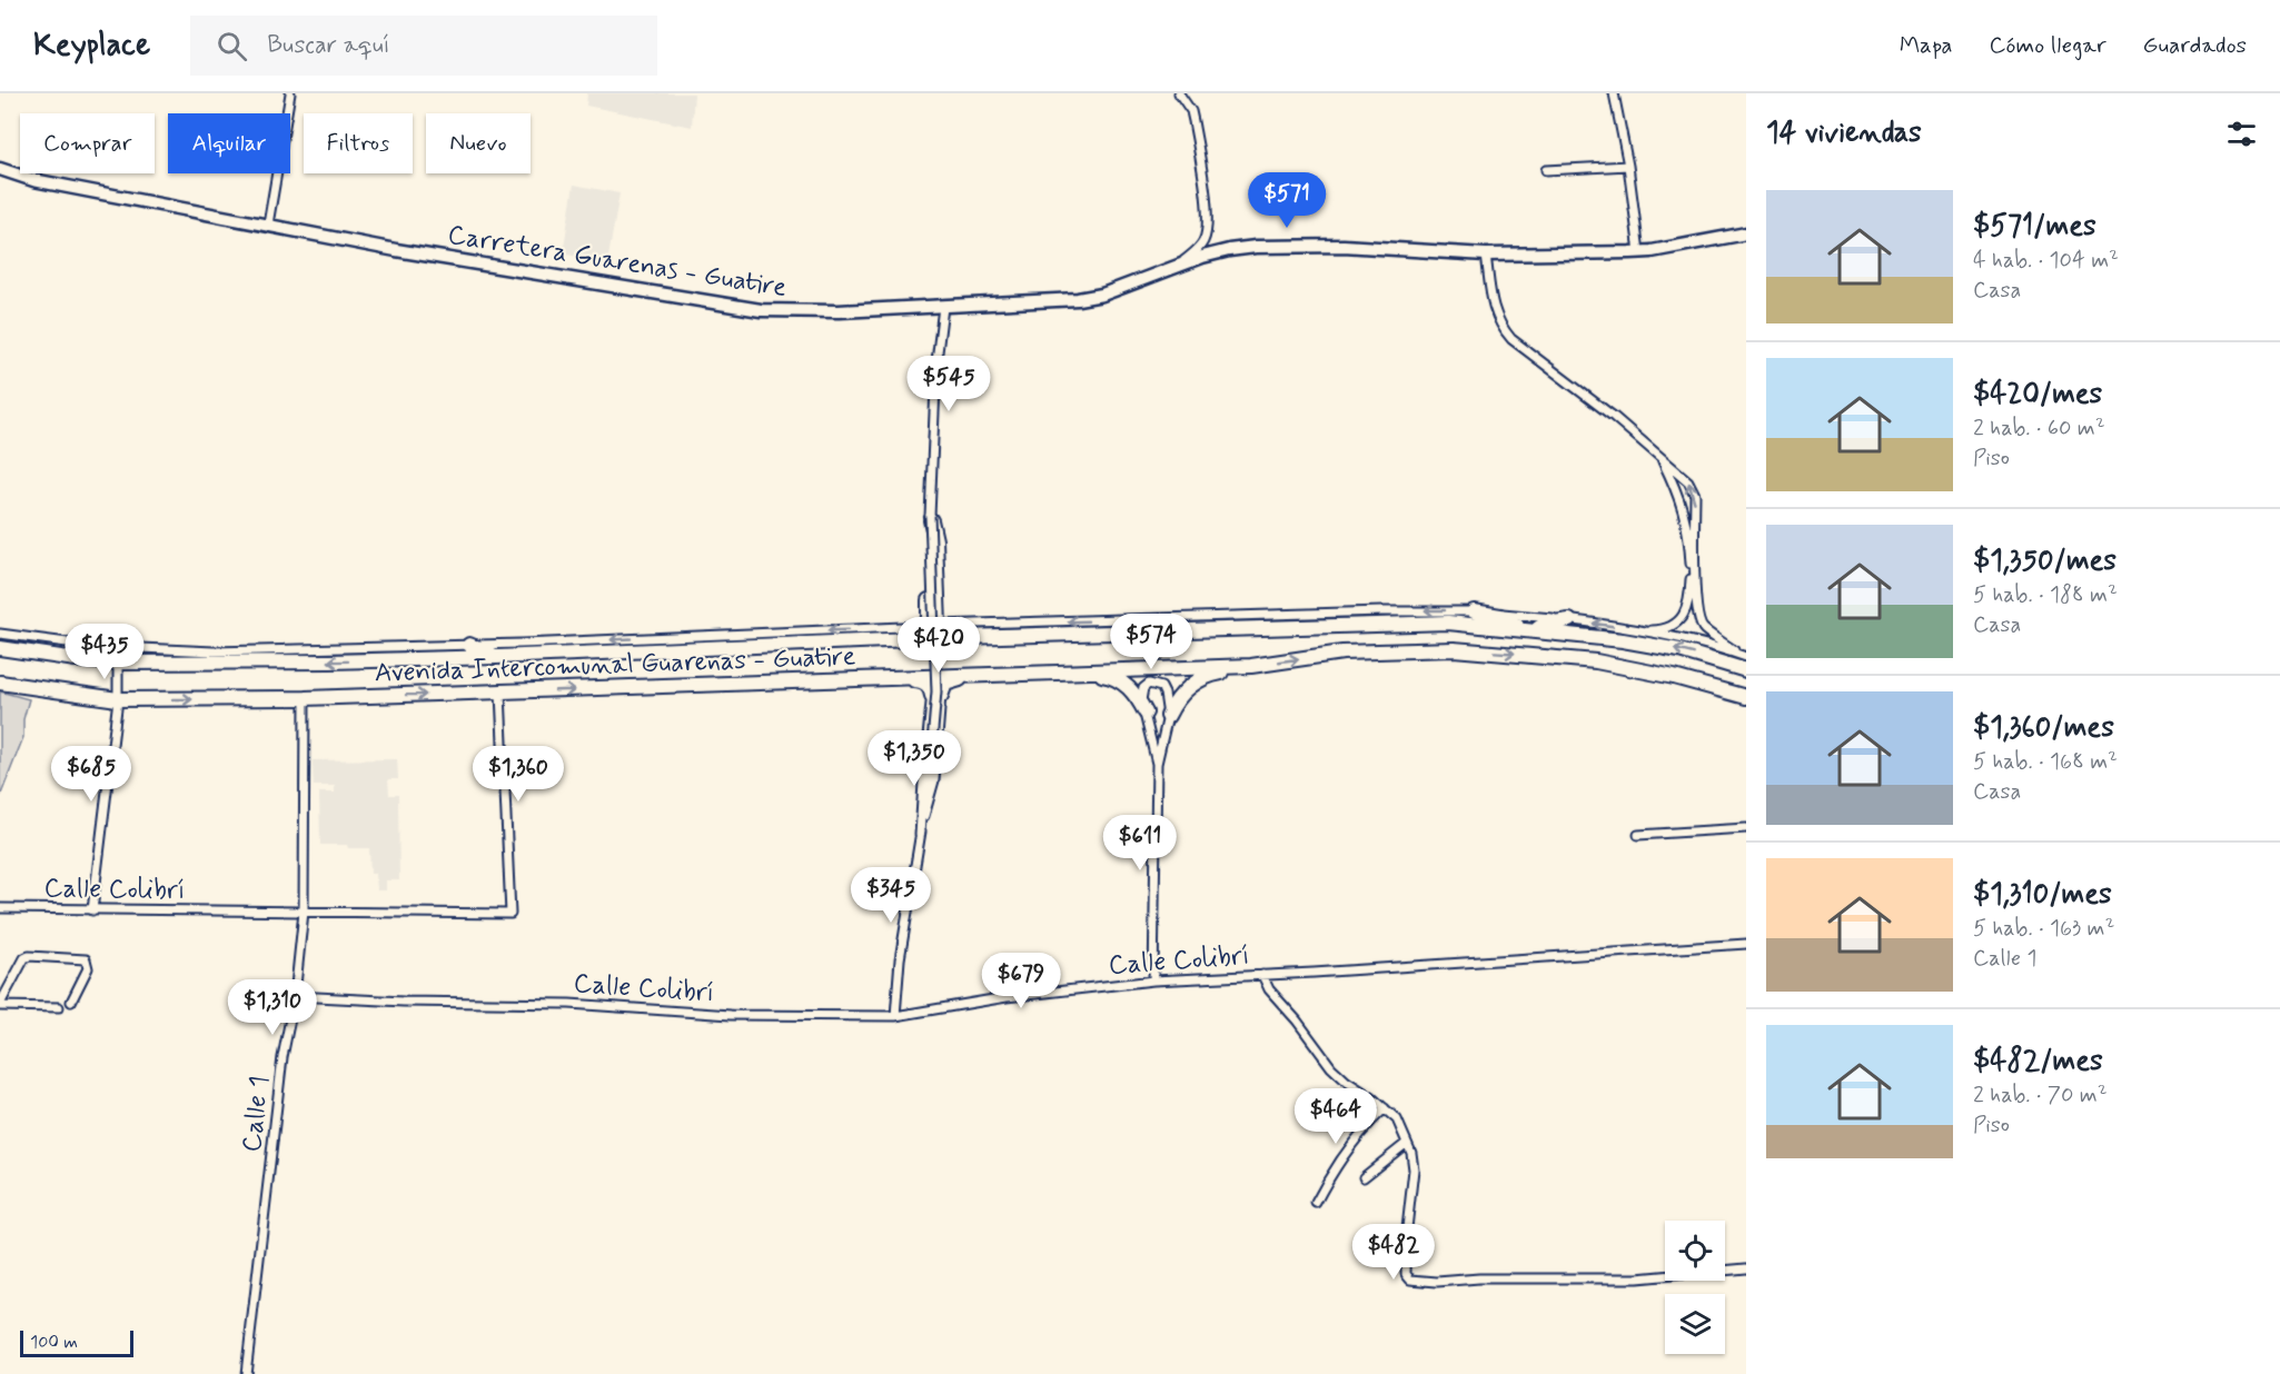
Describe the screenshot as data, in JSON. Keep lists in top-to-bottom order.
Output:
{
  "streets": {
    "highway": ["Avenida Intercomunal Guarenas - Guatire"],
    "main road": ["Carretera Guarenas - Guatire"],
    "street": ["Calle Colibrí", "Calle 1"]
  },
  "crossings": [
    ["Avenida Intercomunal Guarenas - Guatire", "Calle Colibrí"],
    ["Avenida Intercomunal Guarenas - Guatire", "Calle 1"],
    ["Calle Colibrí", "Calle 1"]
  ],
  "scale_bar": "100 m",
  "page": {
    "header": "Keyplace",
    "search": "Buscar aquí",
    "nav": ["Mapa", "Cómo llegar", "Guardados"],
    "heading": "14 viviendas",
    "chip": [
      "Comprar",
      "Alquilar",
      "Filtros",
      "Nuevo"
    ],
    "price": [
      "$571",
      "$545",
      "$574",
      "$420",
      "$435",
      "$1,350",
      "$685",
      "$1,360",
      "$611",
      "$345",
      "$679",
      "$1,310",
      "$464",
      "$482"
    ],
    "list": [
      {
        "name": "$571/mes",
        "note": "4 hab. · 104 m² · Casa"
      },
      {
        "name": "$420/mes",
        "note": "2 hab. · 60 m² · Piso"
      },
      {
        "name": "$1,350/mes",
        "note": "5 hab. · 188 m² · Casa"
      },
      {
        "name": "$1,360/mes",
        "note": "5 hab. · 168 m² · Casa"
      },
      {
        "name": "$1,310/mes",
        "note": "5 hab. · 163 m² · Calle 1"
      },
      {
        "name": "$482/mes",
        "note": "2 hab. · 70 m² · Piso"
      }
    ],
    "scale": "100 m"
  }
}
